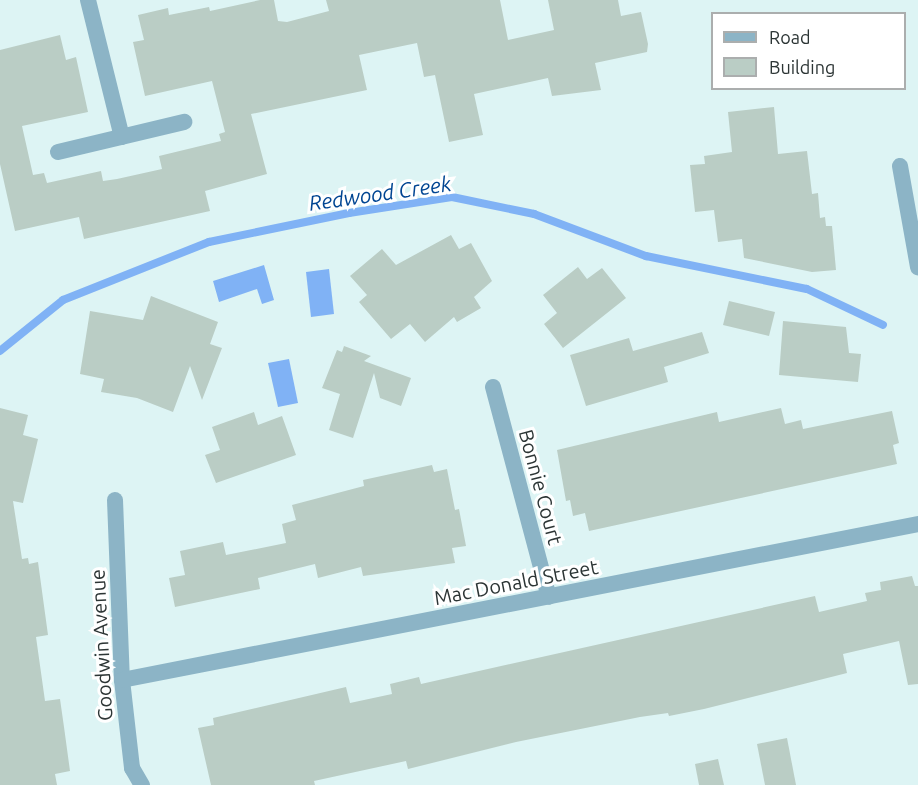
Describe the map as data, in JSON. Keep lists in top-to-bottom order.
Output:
{
  "streets": {
    "street": ["Bonnie Court", "Mac Donald Street", "Goodwin Avenue"]
  },
  "crossings": [
    ["Bonnie Court", "Mac Donald Street"],
    ["Mac Donald Street", "Goodwin Avenue"]
  ],
  "water": ["Redwood Creek"],
  "legend": ["Road", "Building"]
}
